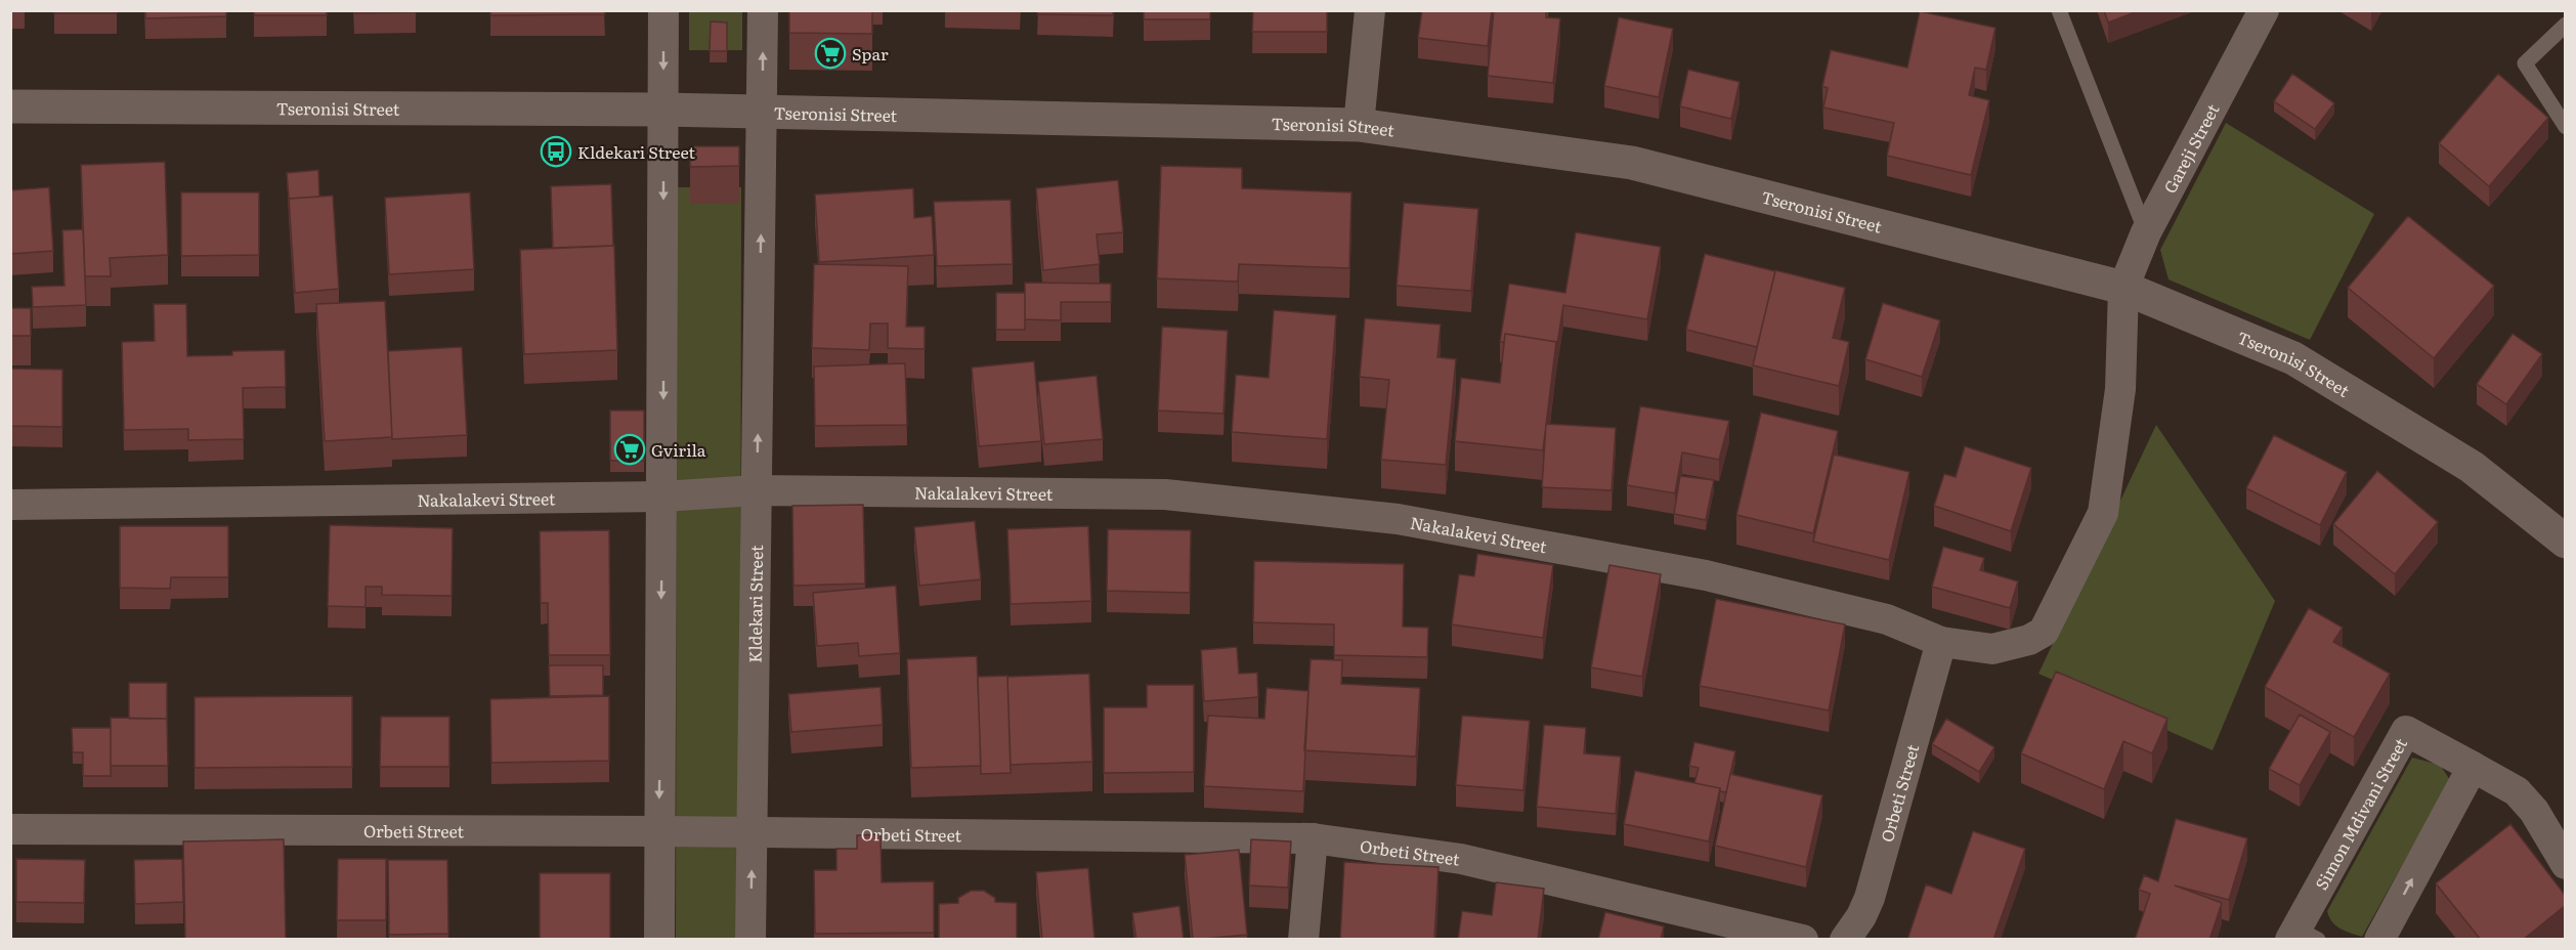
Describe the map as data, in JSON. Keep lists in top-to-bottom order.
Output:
{
  "streets": {
    "street": [
      "Tseronisi Street",
      "Gareji Street",
      "Nakalakevi Street",
      "Kldekari Street",
      "Orbeti Street",
      "Simon Mdivani Street"
    ]
  },
  "crossings": [
    ["Tseronisi Street", "Gareji Street"],
    ["Tseronisi Street", "Nakalakevi Street"],
    ["Tseronisi Street", "Kldekari Street"],
    ["Gareji Street", "Nakalakevi Street"],
    ["Nakalakevi Street", "Kldekari Street"],
    ["Nakalakevi Street", "Orbeti Street"],
    ["Kldekari Street", "Orbeti Street"]
  ],
  "places": {
    "supermarket": ["Spar", "Gvirila"],
    "bus stop": ["Kldekari Street"]
  }
}
